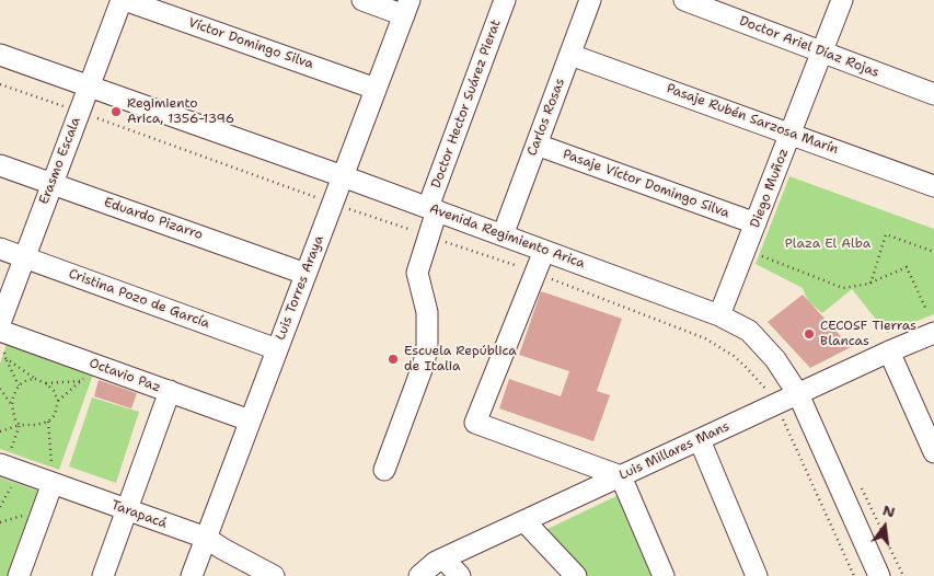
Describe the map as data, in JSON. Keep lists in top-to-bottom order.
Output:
{
  "streets": {
    "street": [
      "Víctor Domingo Silva",
      "Doctor Ariel Díaz Rojas",
      "Doctor Hector Suárez Pierat",
      "Carlos Rosas",
      "Pasaje Rubén Sarzosa Marín",
      "Erasmo Escala",
      "Pasaje Víctor Domingo Silva",
      "Diego Muñoz",
      "Eduardo Pizarro",
      "Avenida Regimiento Arica",
      "Luis Torres Araya",
      "Cristina Pozo de García",
      "Octavio Paz",
      "Luis Millares Mans",
      "Tarapacá"
    ]
  },
  "crossings": [
    ["Víctor Domingo Silva", "Erasmo Escala"],
    ["Víctor Domingo Silva", "Luis Torres Araya"],
    ["Doctor Ariel Díaz Rojas", "Diego Muñoz"],
    ["Doctor Hector Suárez Pierat", "Avenida Regimiento Arica"],
    ["Carlos Rosas", "Pasaje Rubén Sarzosa Marín"],
    ["Carlos Rosas", "Pasaje Víctor Domingo Silva"],
    ["Carlos Rosas", "Avenida Regimiento Arica"],
    ["Pasaje Rubén Sarzosa Marín", "Diego Muñoz"],
    ["Erasmo Escala", "Eduardo Pizarro"],
    ["Erasmo Escala", "Avenida Regimiento Arica"],
    ["Erasmo Escala", "Cristina Pozo de García"],
    ["Pasaje Víctor Domingo Silva", "Diego Muñoz"],
    ["Diego Muñoz", "Avenida Regimiento Arica"],
    ["Eduardo Pizarro", "Luis Torres Araya"],
    ["Avenida Regimiento Arica", "Luis Torres Araya"],
    ["Avenida Regimiento Arica", "Luis Millares Mans"],
    ["Luis Torres Araya", "Cristina Pozo de García"],
    ["Luis Torres Araya", "Octavio Paz"],
    ["Luis Torres Araya", "Tarapacá"]
  ],
  "parks": ["Plaza El Alba"],
  "places": ["Regimiento Arica, 1356-1396", "CECOSF Tierras Blancas", "Escuela República de Italia"],
  "north": "top"
}
